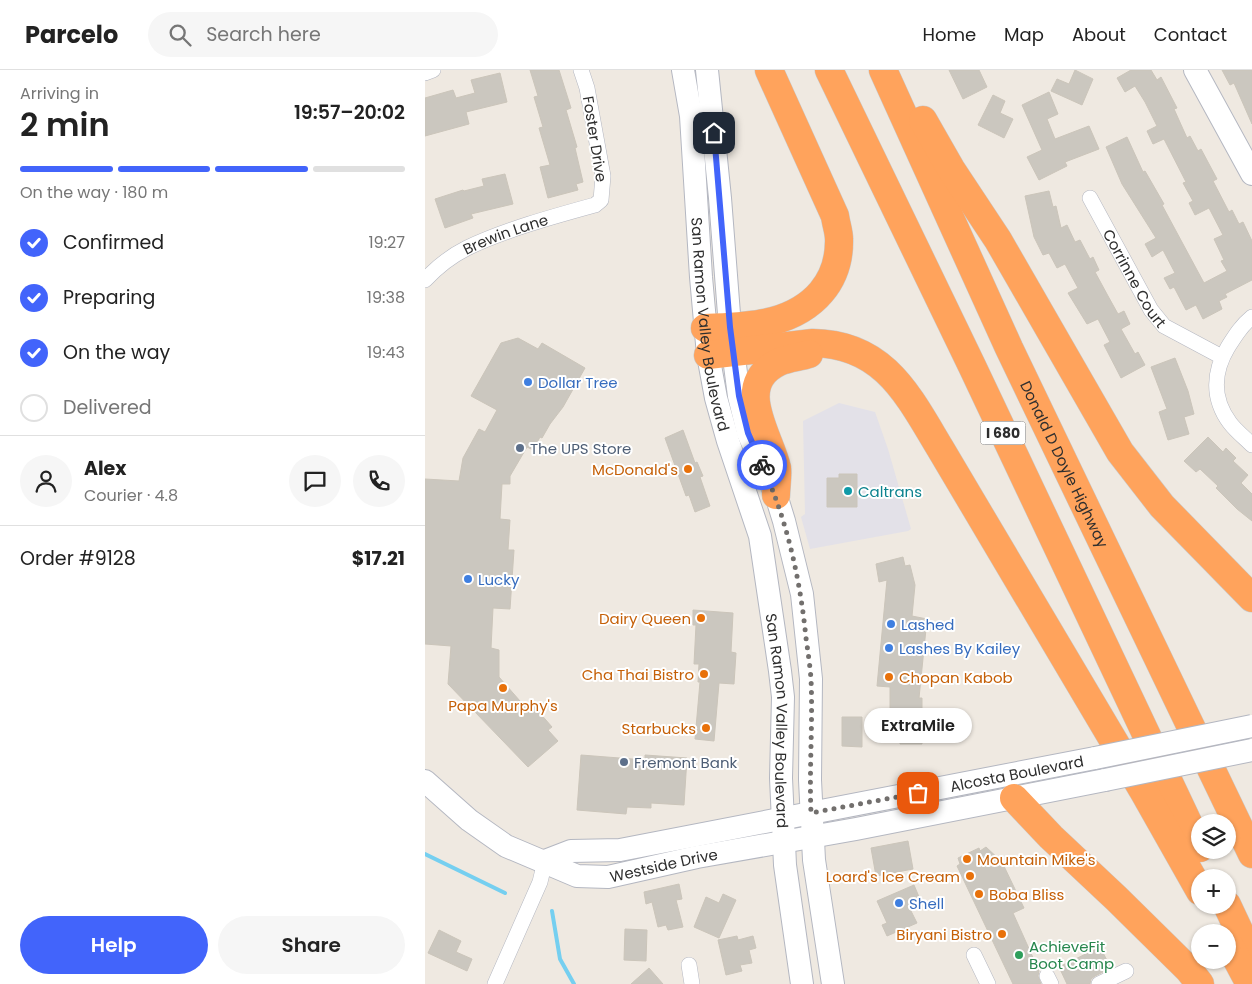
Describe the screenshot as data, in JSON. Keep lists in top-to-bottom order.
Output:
{
  "streets": {
    "highway": ["I 680", "Donald D Doyle Highway"],
    "main road": ["San Ramon Valley Boulevard", "Alcosta Boulevard", "Westside Drive"],
    "street": ["Foster Drive", "Brewin Lane", "Corrinne Court"]
  },
  "crossings": [
    ["Foster Drive", "Brewin Lane"],
    ["San Ramon Valley Boulevard", "Alcosta Boulevard"],
    ["San Ramon Valley Boulevard", "Westside Drive"],
    ["Alcosta Boulevard", "Westside Drive"]
  ],
  "places": [
    "Dollar Tree",
    "The UPS Store",
    "McDonald's",
    "Caltrans",
    "Lucky",
    "Dairy Queen",
    "Lashed",
    "Lashes By Kailey",
    "Cha Thai Bistro",
    "Chopan Kabob",
    "Papa Murphy's",
    "Starbucks",
    "Fremont Bank",
    "ExtraMile",
    "Mountain Mike's",
    "Loard's Ice Cream",
    "Boba Bliss",
    "Shell",
    "Biryani Bistro",
    "AchieveFit Boot Camp"
  ],
  "page": {
    "header": "Parcelo",
    "search": "Search here",
    "nav": [
      "Home",
      "Map",
      "About",
      "Contact"
    ],
    "heading": ["2 min", "Arriving in", "19:57–20:02"],
    "panel": [
      "Alex",
      "Courier · 4.8",
      "Order #9128",
      "$17.21"
    ],
    "bar": "On the way · 180 m",
    "list": [
      ["Confirmed", "19:27"],
      ["Preparing", "19:38"],
      ["On the way", "19:43"],
      "Delivered"
    ],
    "bubble": "ExtraMile",
    "map_buttons": ["+", "−"],
    "buttons": ["Help", "Share"]
  }
}
